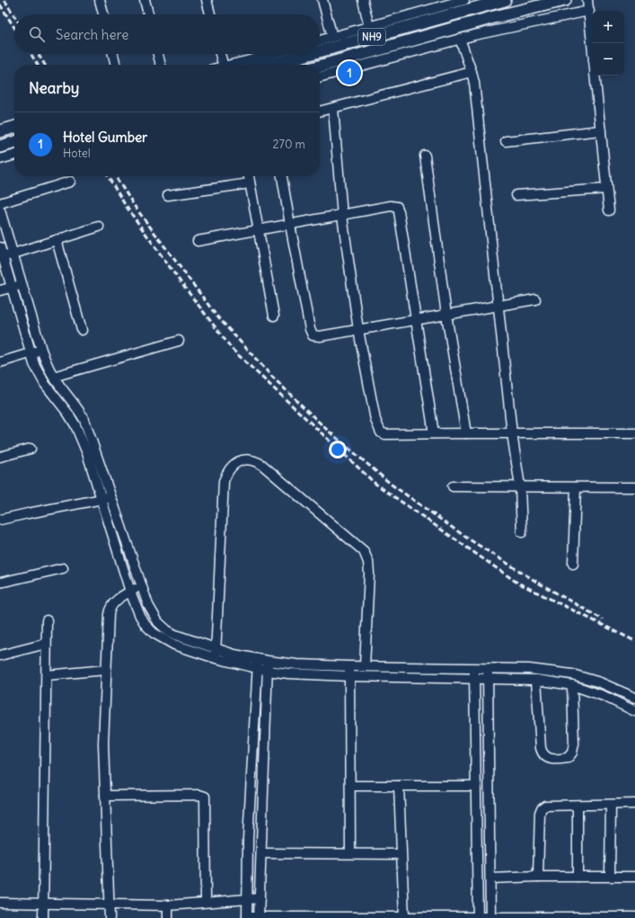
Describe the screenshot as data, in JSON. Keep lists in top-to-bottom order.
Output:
{
  "streets": {
    "main road": ["NH9"]
  },
  "page": {
    "map_buttons": ["+", "−"],
    "search": "Search here",
    "pins": "1",
    "heading": "Nearby",
    "list": [
      {
        "mark": "1",
        "name": "Hotel Gumber",
        "note": "Hotel",
        "value": "270 m"
      }
    ]
  }
}
